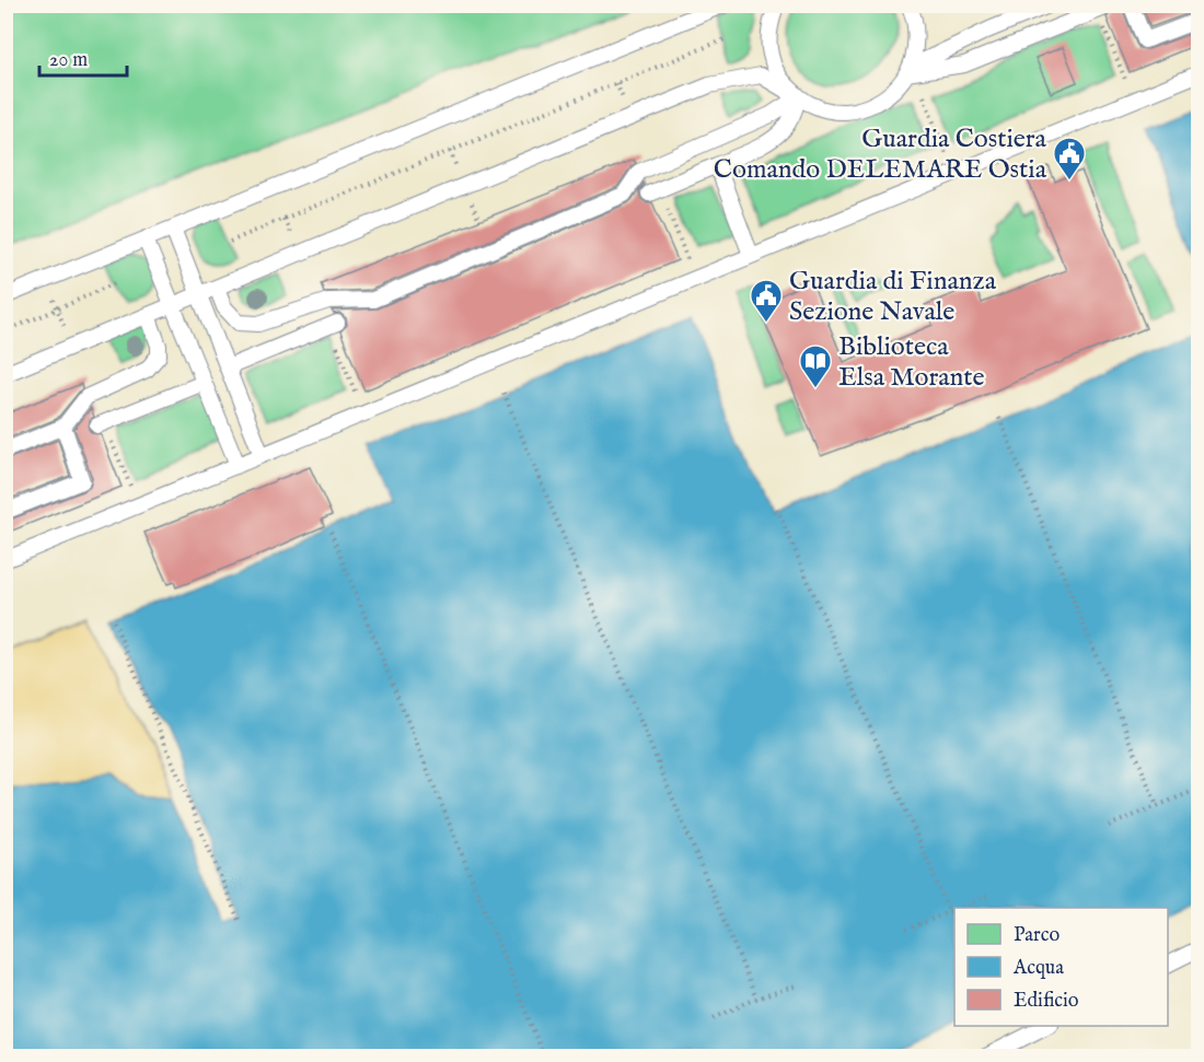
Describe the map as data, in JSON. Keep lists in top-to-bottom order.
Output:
{
  "places": {
    "public building": ["Guardia Costiera Comando DELEMARE Ostia", "Guardia di Finanza Sezione Navale"],
    "library": ["Biblioteca Elsa Morante"]
  },
  "legend": ["Parco", "Acqua", "Edificio"],
  "scale_bar": "20 m"
}
